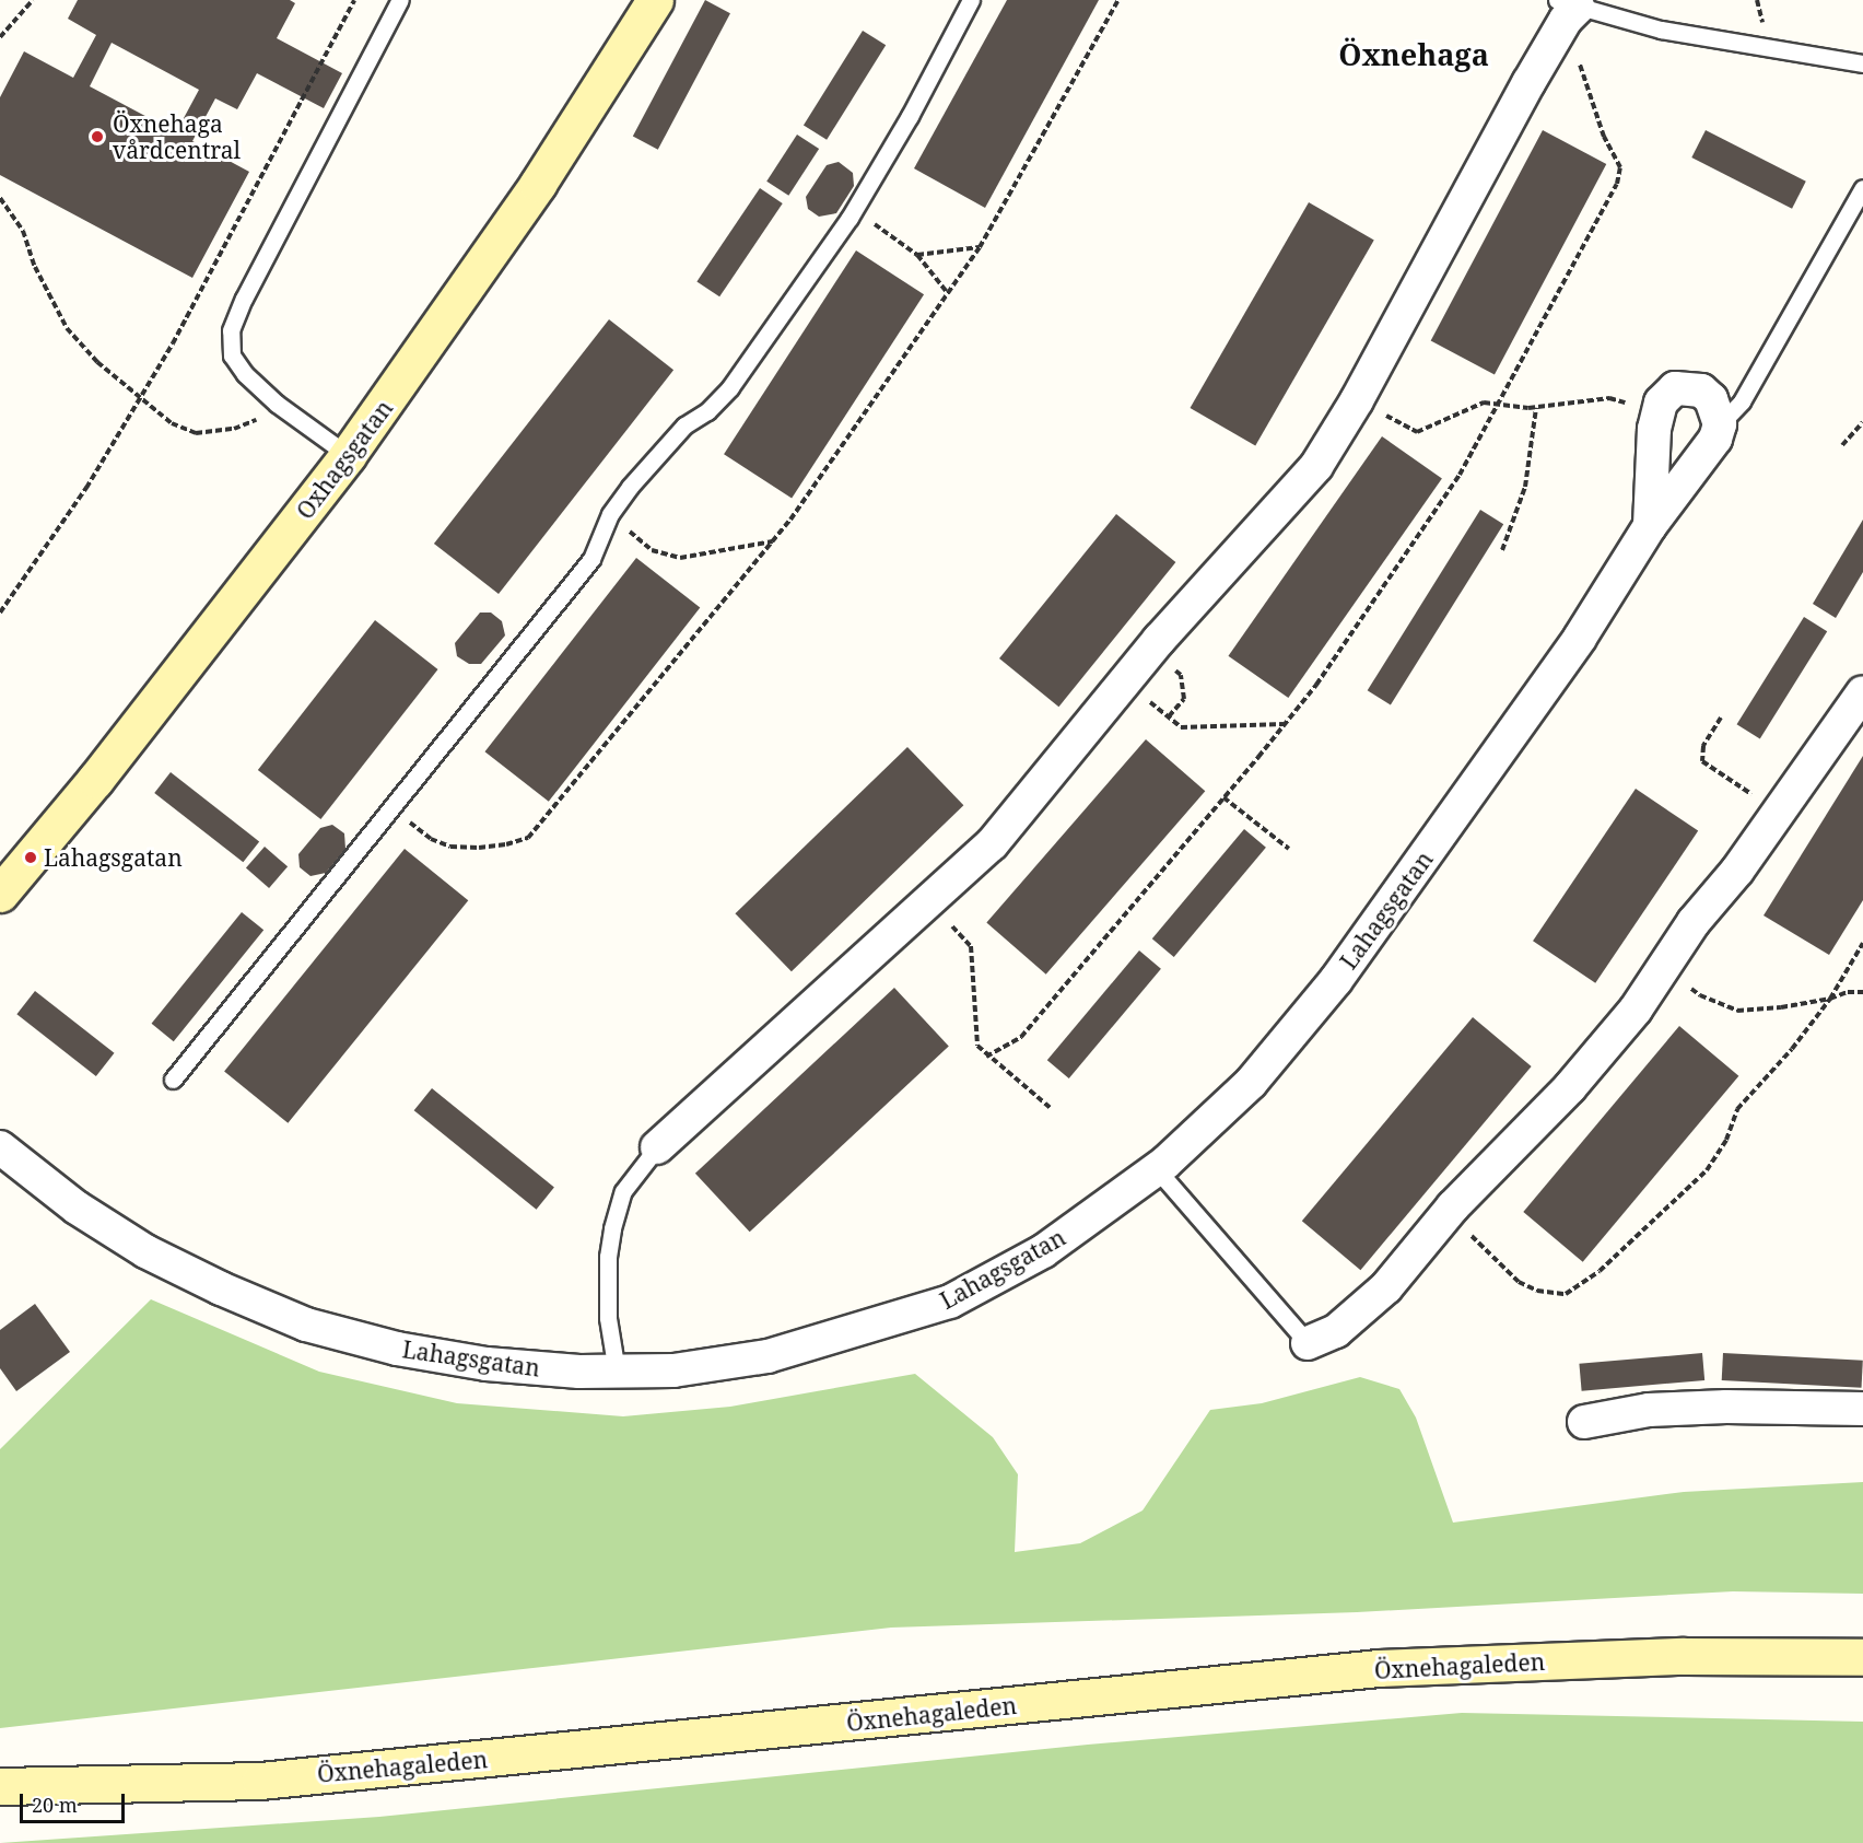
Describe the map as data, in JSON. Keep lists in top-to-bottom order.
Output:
{
  "streets": {
    "street": ["Oxhagsgatan", "Lahagsgatan", "Öxnehagaleden"]
  },
  "districts": ["Öxnehaga"],
  "places": ["Öxnehaga vårdcentral", "Lahagsgatan"],
  "scale_bar": "20 m"
}
